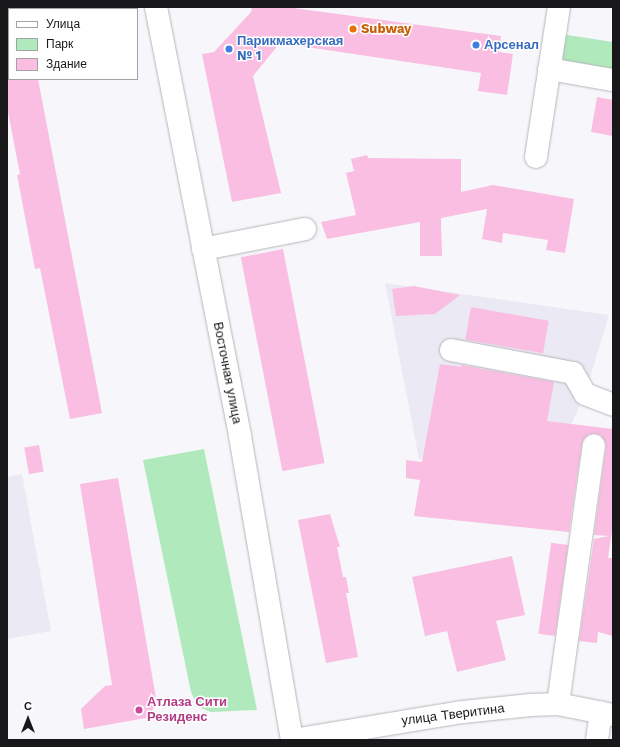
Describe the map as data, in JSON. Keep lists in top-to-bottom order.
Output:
{
  "streets": {
    "main road": ["Восточная улица", "улица Тверитина"]
  },
  "crossings": [
    ["Восточная улица", "улица Тверитина"]
  ],
  "places": [
    "Subway",
    "Арсенал",
    "Парикмахерская № 1",
    "Атлаза Сити Резиденс"
  ],
  "legend": ["Улица", "Парк", "Здание"],
  "north": "top"
}
